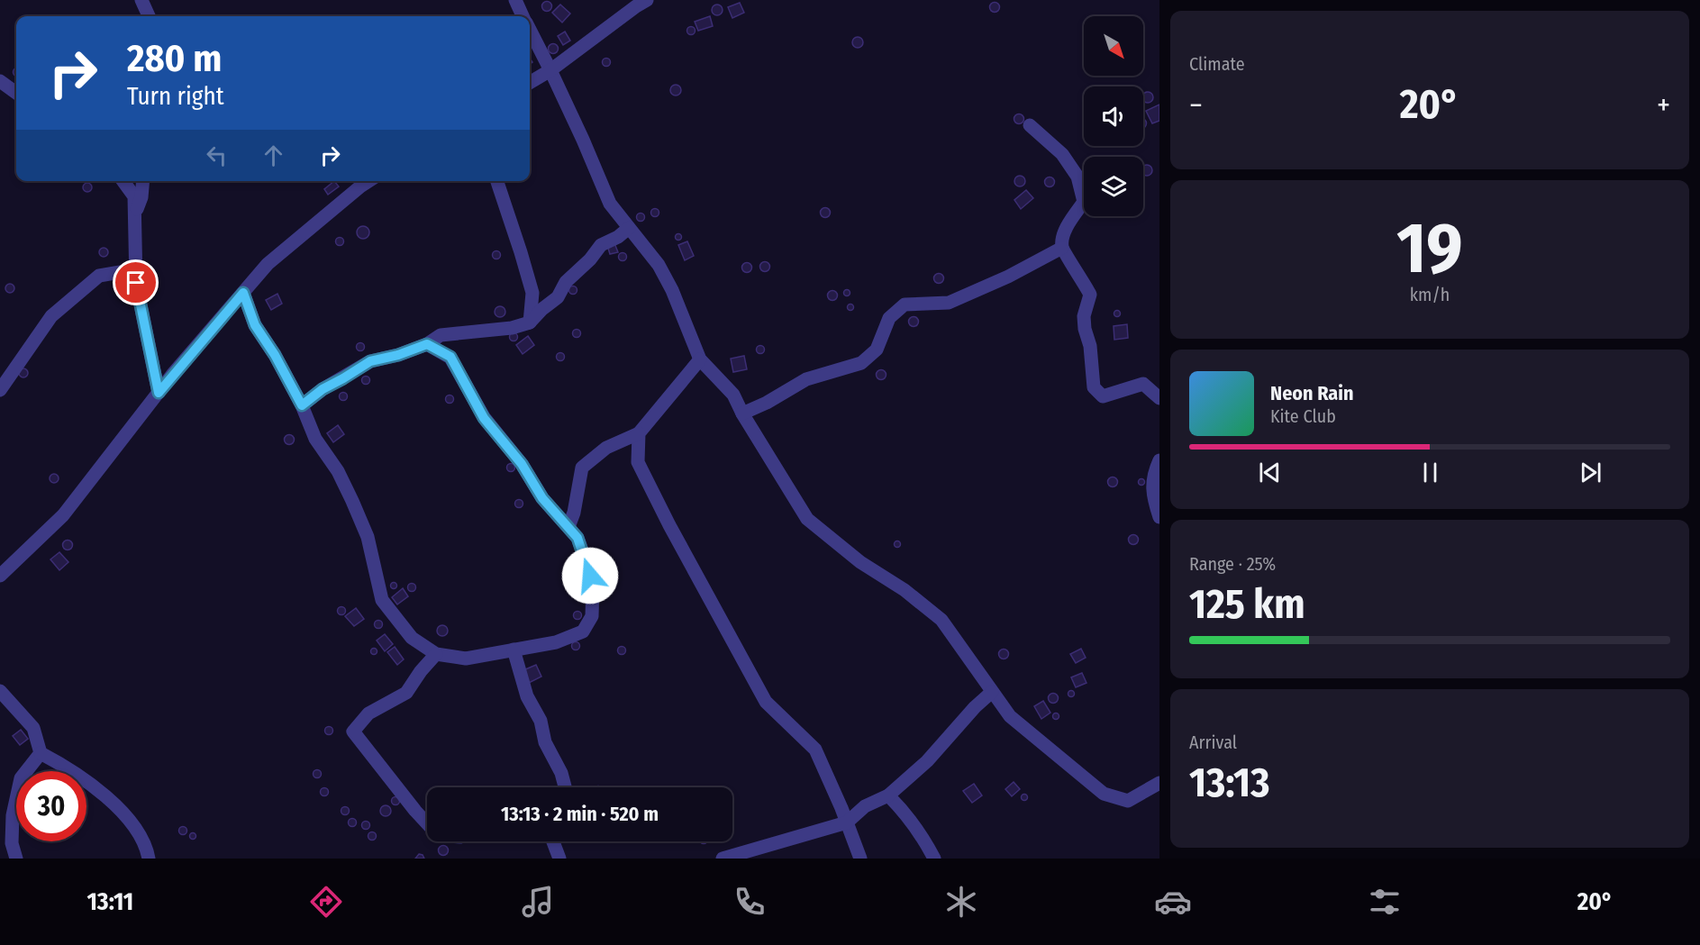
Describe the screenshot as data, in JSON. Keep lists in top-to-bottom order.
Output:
{
  "north": "bottom right",
  "page": {
    "tile": [
      "Climate",
      ["19", "km/h"],
      ["Range · 25%", "125 km"],
      ["Arrival", "13:13"]
    ],
    "turn": ["280 m", "Turn right"],
    "heat": ["−", "20°", "+"],
    "song": ["Neon Rain", "Kite Club"],
    "limit": "30",
    "trip": "13:13 · 2 min · 520 m",
    "tabs": ["13:11", "20°"]
  }
}
